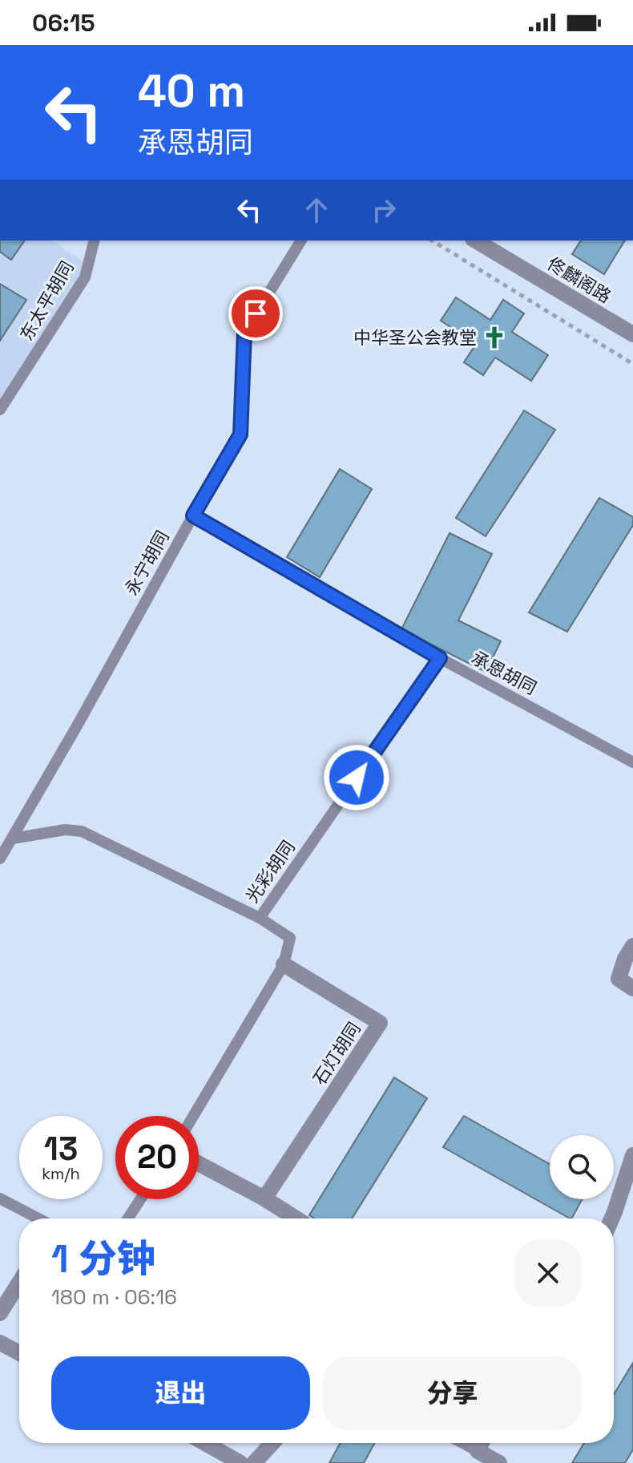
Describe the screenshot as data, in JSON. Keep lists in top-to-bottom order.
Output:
{
  "streets": {
    "street": ["佟麟阁路", "石灯胡同"],
    "lane": [
      "东太平胡同",
      "永宁胡同",
      "承恩胡同",
      "光彩胡同"
    ]
  },
  "crossings": [
    ["永宁胡同", "承恩胡同"],
    ["永宁胡同", "光彩胡同"],
    ["承恩胡同", "光彩胡同"]
  ],
  "places": {
    "church": ["中华圣公会教堂"]
  },
  "page": {
    "status": "06:15",
    "turn": ["40 m", "承恩胡同"],
    "speed": "13 km/h",
    "limit": "20",
    "heading": ["1 分钟", "180 m · 06:16"],
    "buttons": ["退出", "分享"]
  }
}
